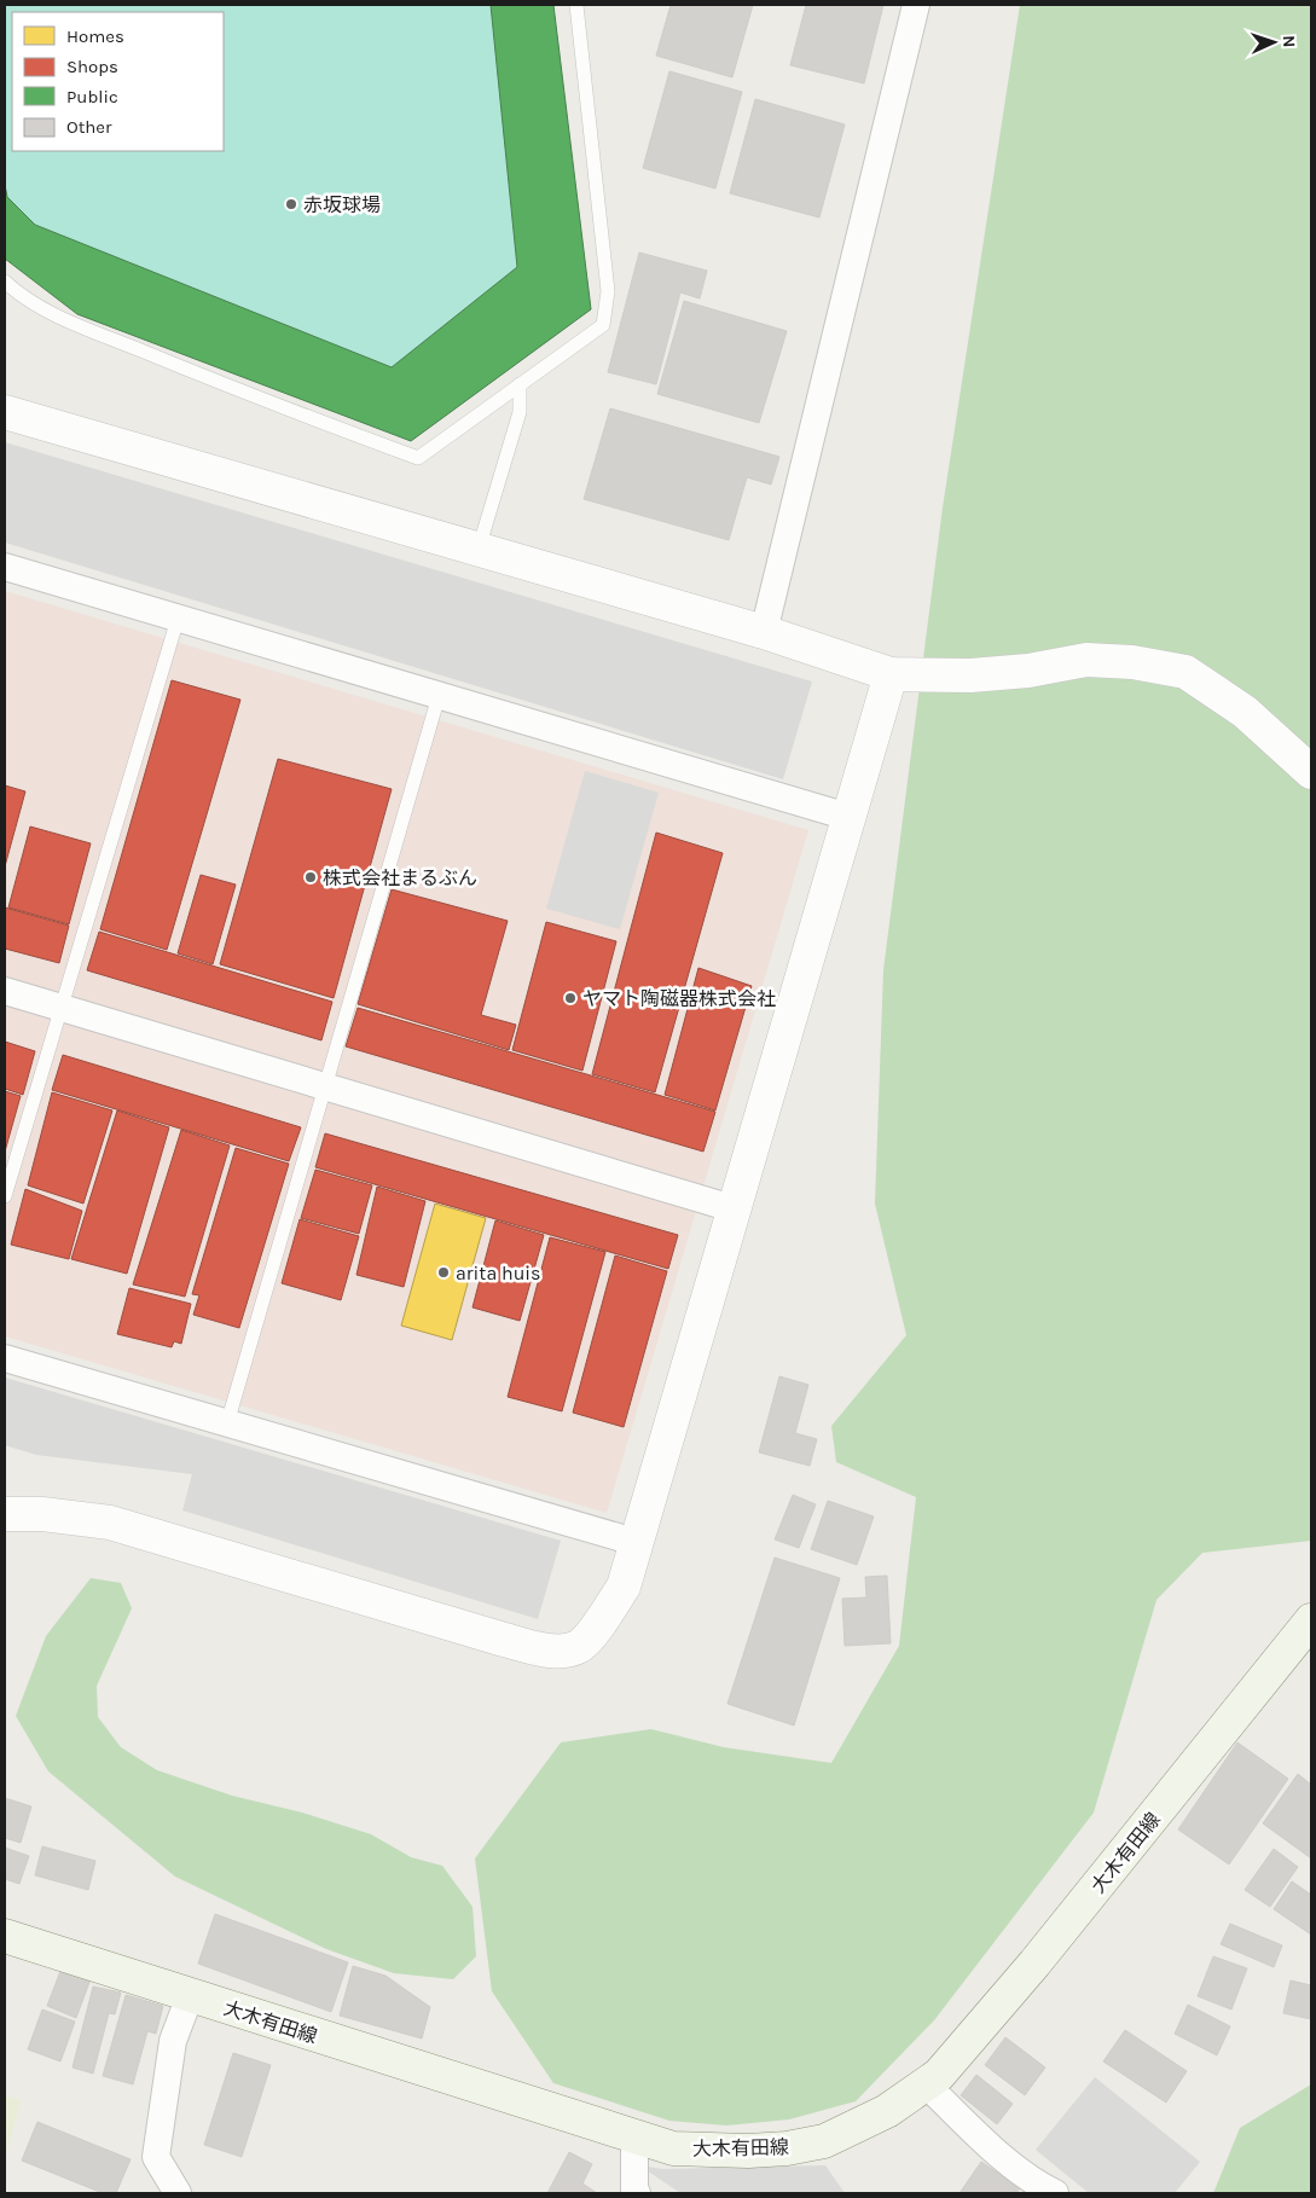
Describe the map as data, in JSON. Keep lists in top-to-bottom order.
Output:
{
  "streets": {
    "main road": ["大木有田線"]
  },
  "places": [
    "赤坂球場",
    "株式会社まるぶん",
    "ヤマト陶磁器株式会社",
    "arita huis"
  ],
  "legend": [
    "Homes",
    "Shops",
    "Public",
    "Other"
  ],
  "north": "right"
}
